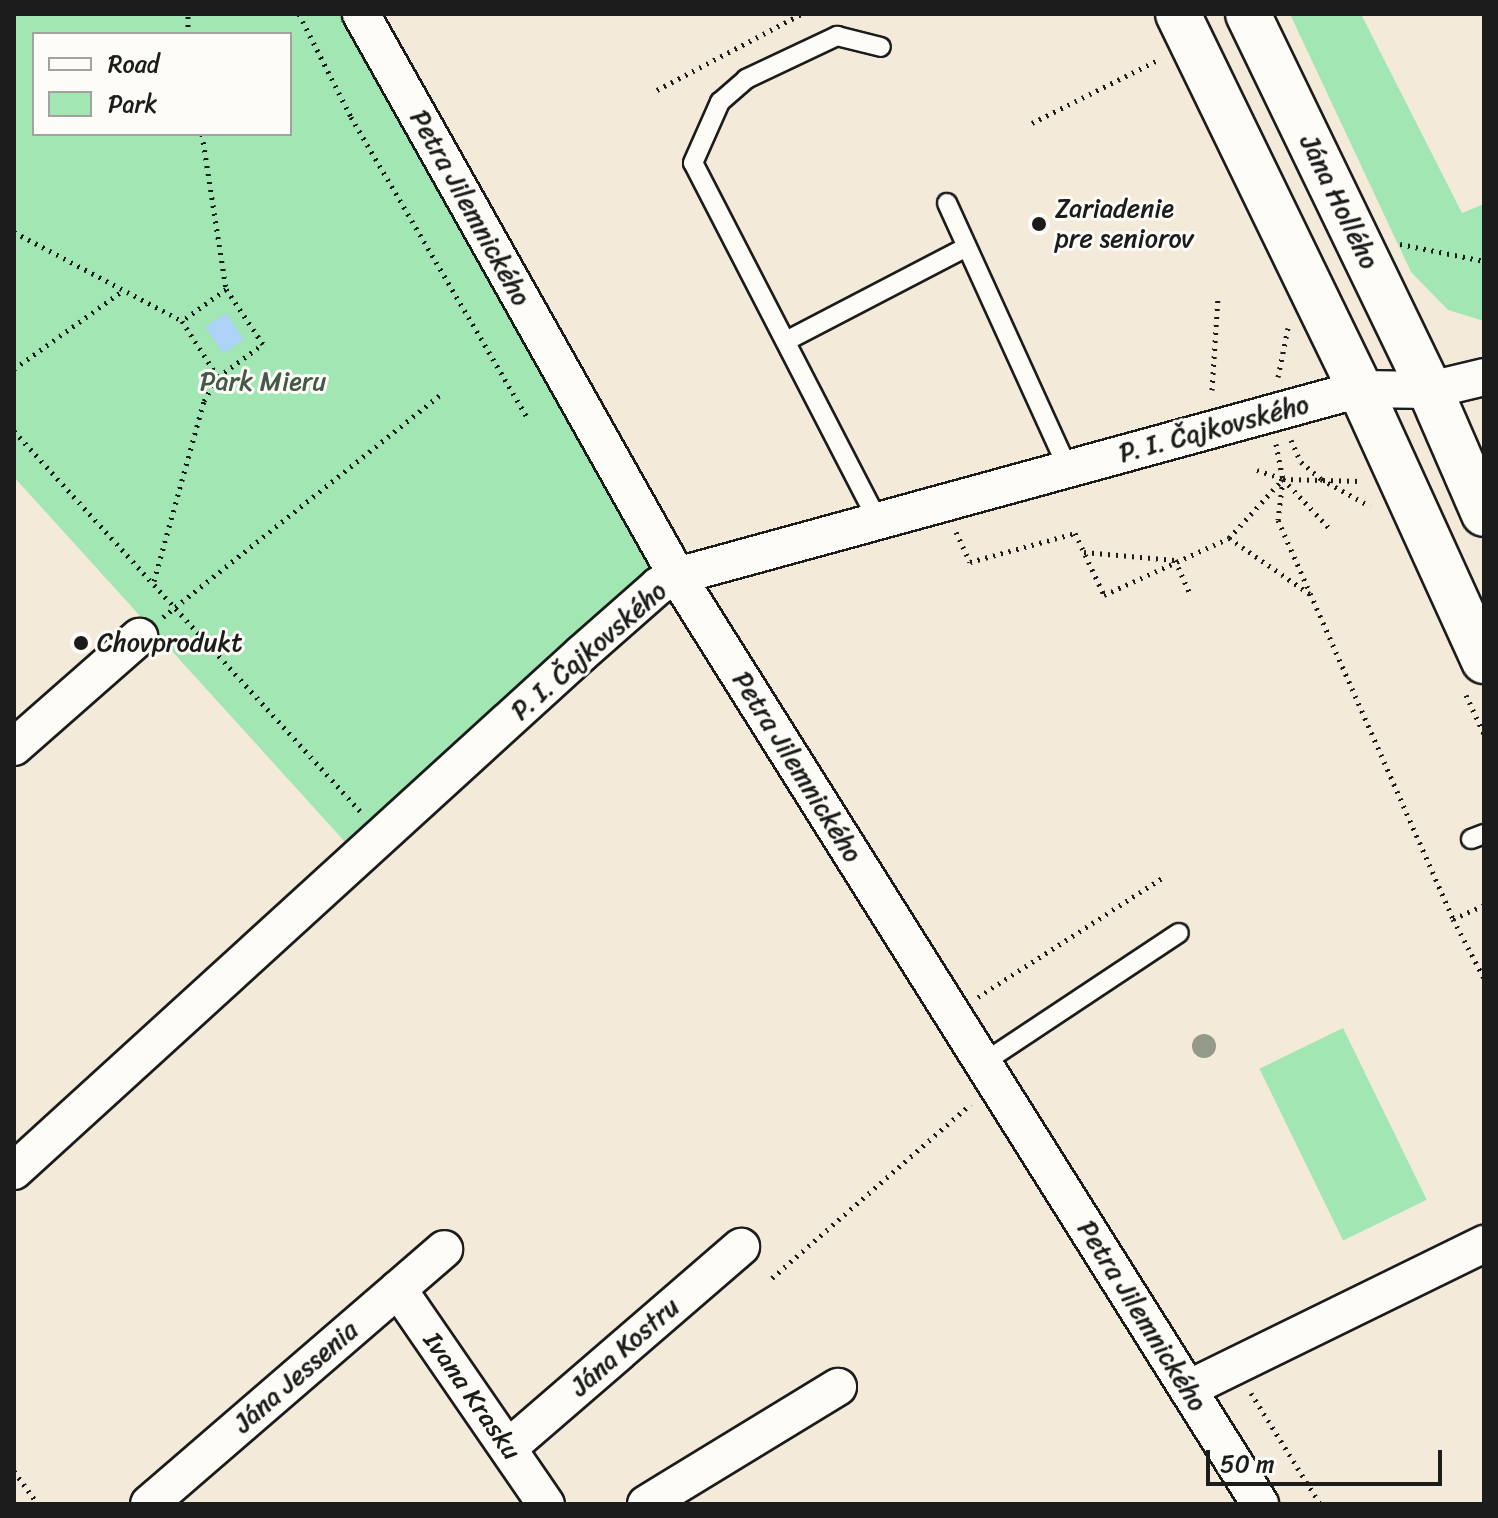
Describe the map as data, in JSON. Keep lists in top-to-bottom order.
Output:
{
  "streets": {
    "street": [
      "Jána Hollého",
      "Petra Jilemnického",
      "P. I. Čajkovského",
      "Jána Kostru",
      "Jána Jessenia",
      "Ivana Krasku"
    ]
  },
  "crossings": [
    ["Petra Jilemnického", "P. I. Čajkovského"],
    ["Jána Kostru", "Ivana Krasku"],
    ["Jána Jessenia", "Ivana Krasku"]
  ],
  "parks": ["Park Mieru"],
  "places": ["Zariadenie pre seniorov", "Chovprodukt"],
  "legend": ["Road", "Park"],
  "scale_bar": "50 m"
}
